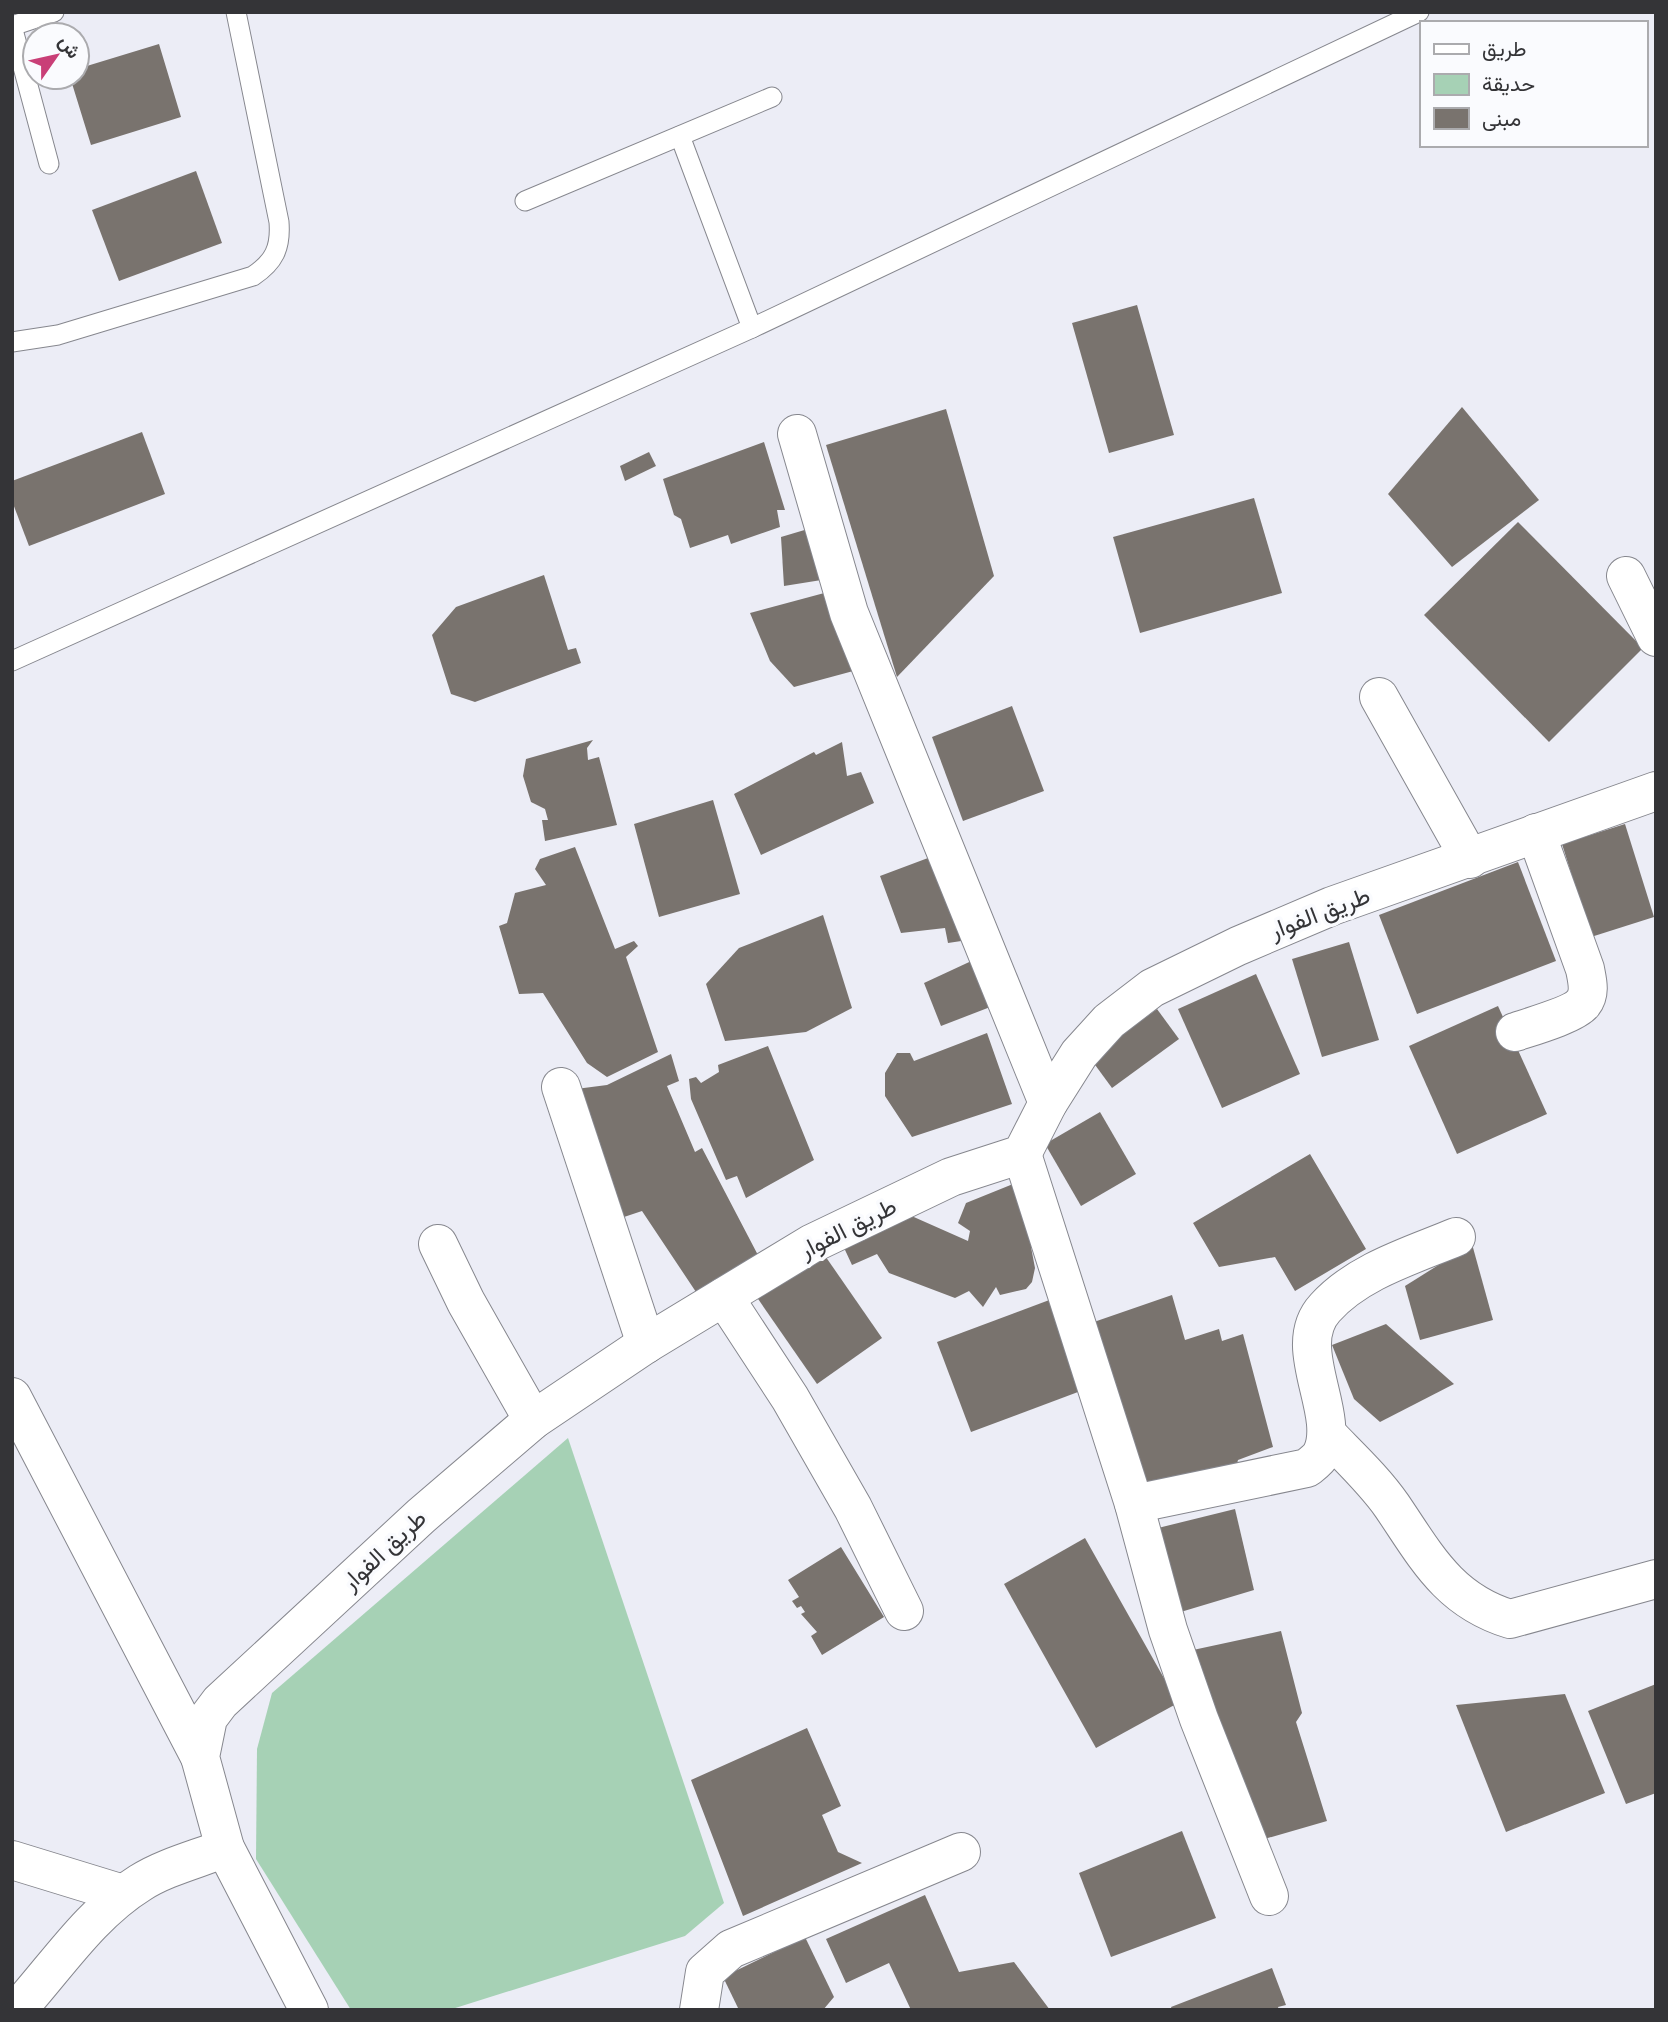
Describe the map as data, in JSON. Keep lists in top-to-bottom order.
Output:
{
  "streets": {
    "street": ["طريق الفوار"]
  },
  "legend": ["طريق", "حديقة", "مبنى"],
  "north": "top right"
}
